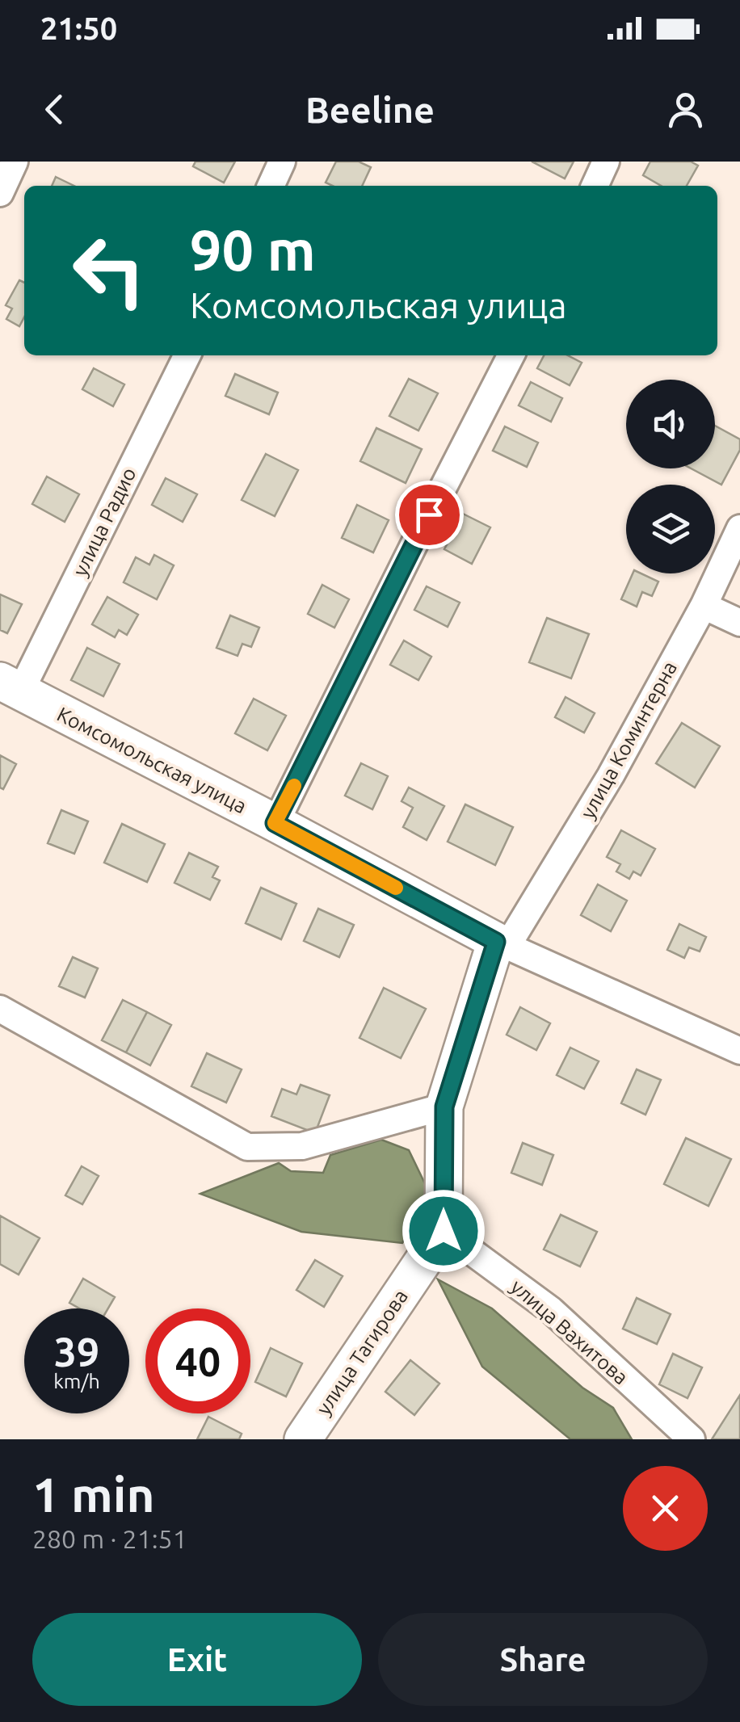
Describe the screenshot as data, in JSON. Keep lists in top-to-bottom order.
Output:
{
  "streets": {
    "street": [
      "улица Радио",
      "улица Коминтерна",
      "Комсомольская улица",
      "улица Вахитова",
      "улица Тагирова"
    ]
  },
  "crossings": [
    ["улица Радио", "Комсомольская улица"],
    ["улица Коминтерна", "Комсомольская улица"],
    ["улица Вахитова", "улица Тагирова"]
  ],
  "page": {
    "status": "21:50",
    "header": "Beeline",
    "turn": ["90 m", "Комсомольская улица"],
    "speed": "39 km/h",
    "limit": "40",
    "heading": ["1 min", "280 m · 21:51"],
    "buttons": ["Exit", "Share"]
  }
}
